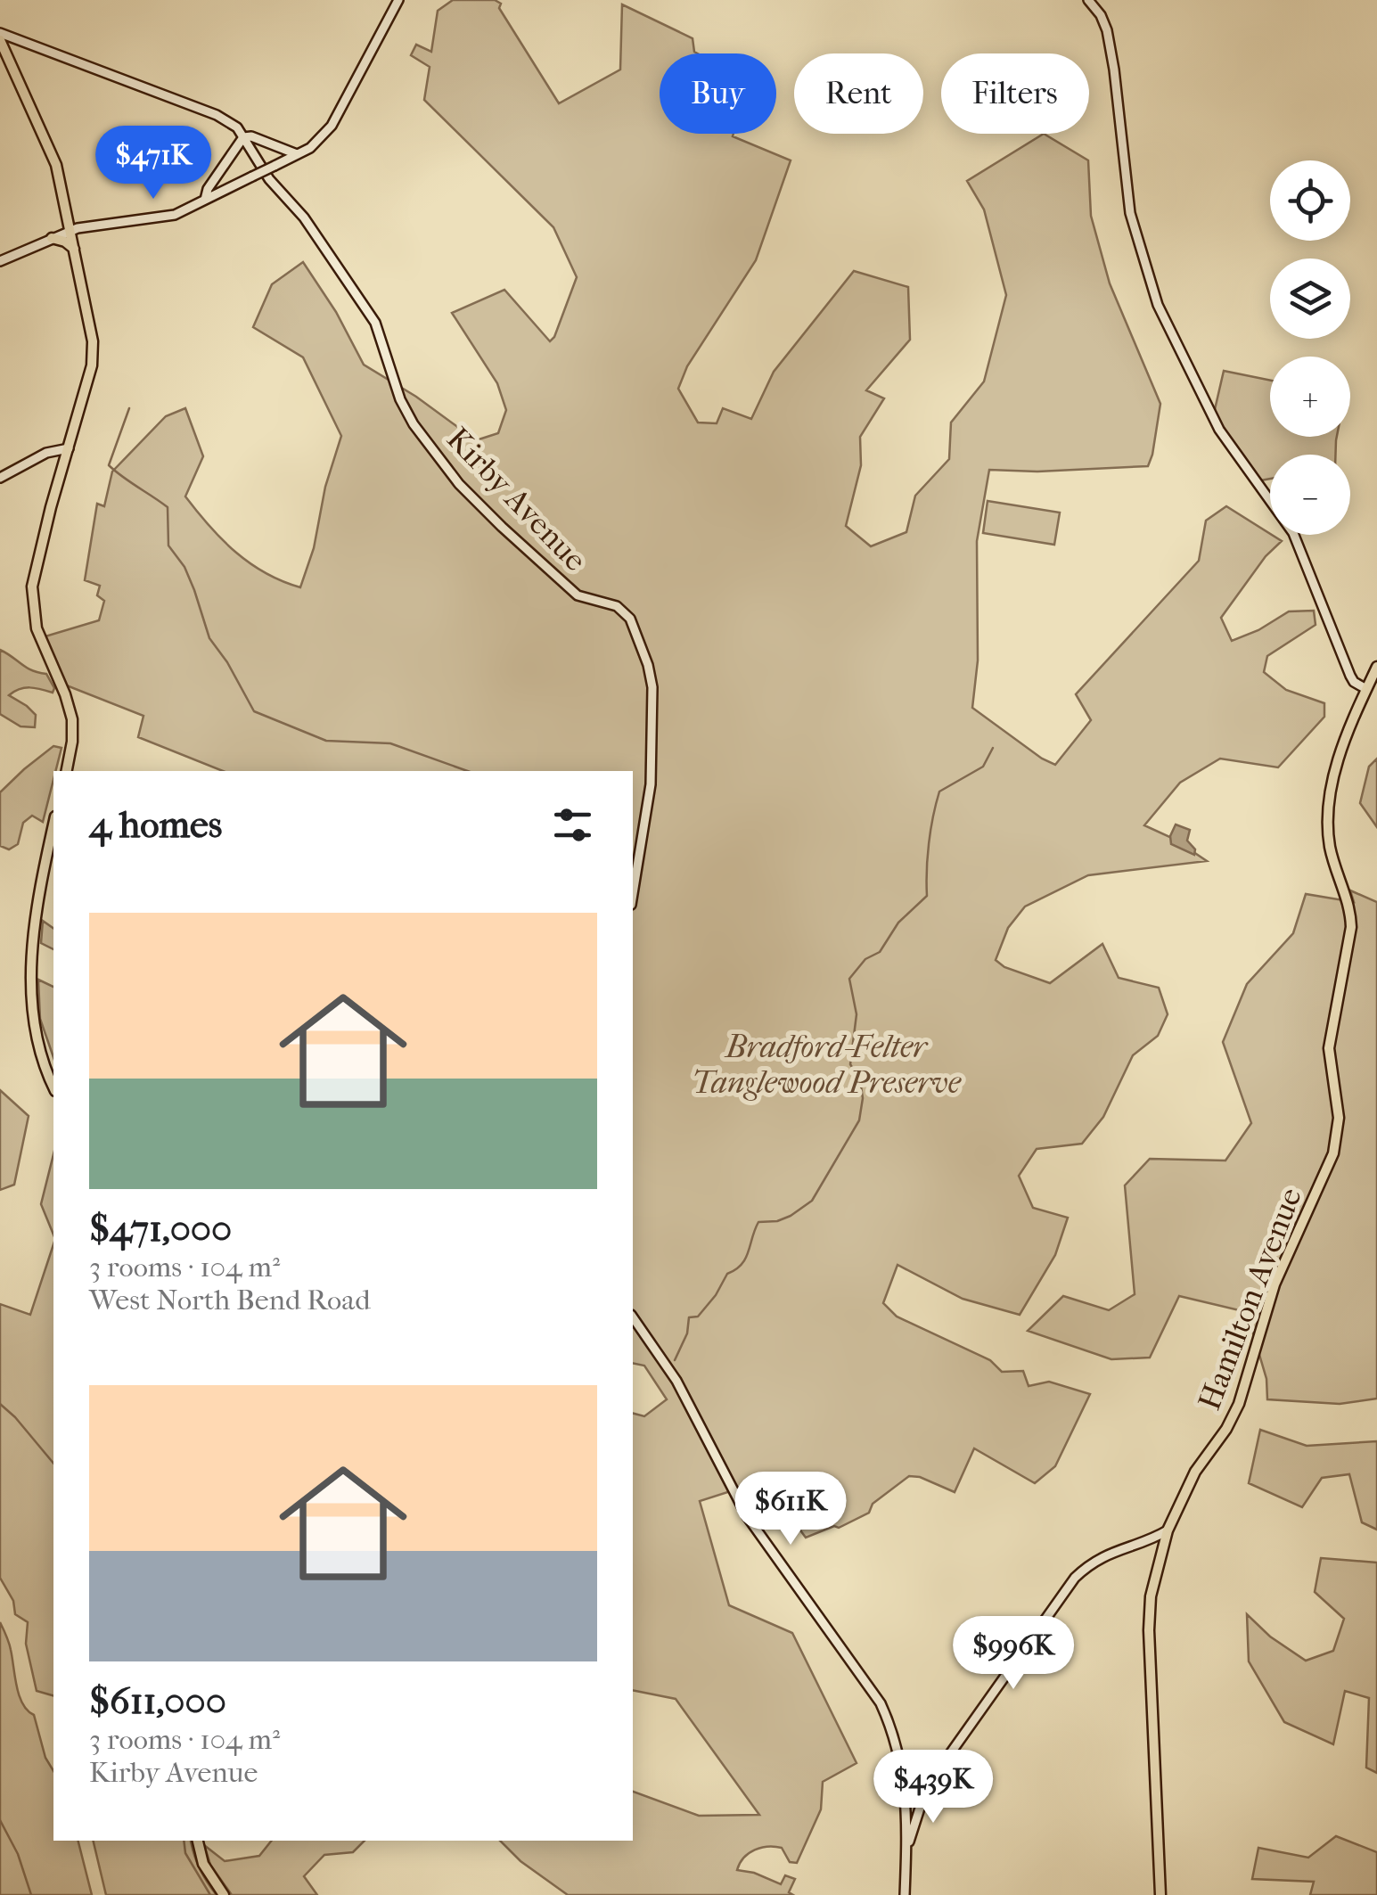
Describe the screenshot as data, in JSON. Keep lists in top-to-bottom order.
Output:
{
  "streets": {
    "main road": ["Hamilton Avenue"],
    "street": ["Kirby Avenue"]
  },
  "parks": ["Bradford-Felter Tanglewood Preserve"],
  "page": {
    "chip": ["Buy", "Rent", "Filters"],
    "price": [
      "$471K",
      "$611K",
      "$996K",
      "$439K"
    ],
    "map_buttons": ["+", "−"],
    "heading": "4 homes",
    "list": [
      {
        "name": "$471,000",
        "note": "3 rooms · 104 m² · West North Bend Road"
      },
      {
        "name": "$611,000",
        "note": "3 rooms · 104 m² · Kirby Avenue"
      }
    ]
  }
}
